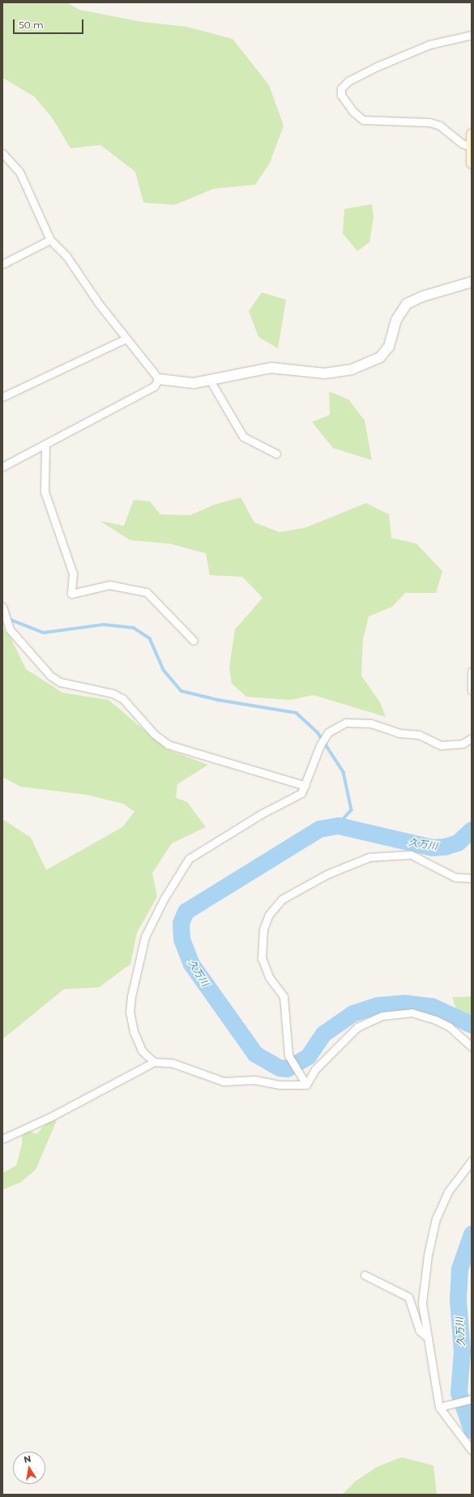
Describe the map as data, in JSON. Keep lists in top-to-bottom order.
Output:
{
  "water": ["久万川"],
  "scale_bar": "50 m",
  "north": "top"
}
